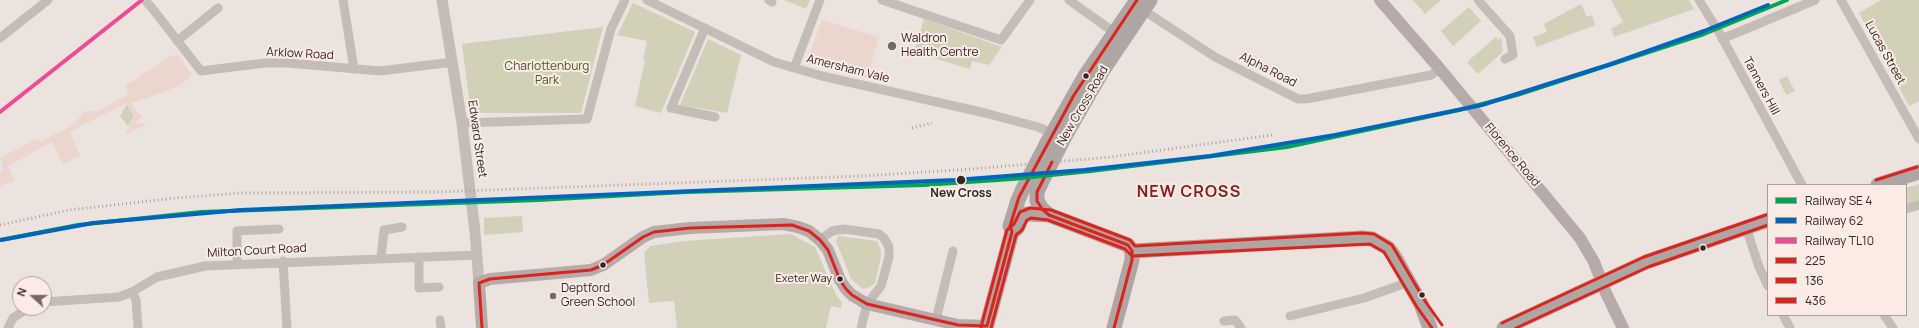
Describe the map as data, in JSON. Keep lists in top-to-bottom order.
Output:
{
  "streets": {
    "highway": ["New Cross Road"],
    "main road": ["Florence Road"],
    "street": [
      "Lucas Street",
      "Arklow Road",
      "Amersham Vale",
      "Alpha Road",
      "Tanners Hill",
      "Edward Street",
      "Milton Court Road"
    ]
  },
  "crossings": [
    ["Arklow Road", "Edward Street"],
    ["Amersham Vale", "New Cross Road"],
    ["Alpha Road", "New Cross Road"],
    ["Alpha Road", "Florence Road"],
    ["Edward Street", "Milton Court Road"]
  ],
  "districts": ["NEW CROSS"],
  "parks": ["Charlottenburg Park"],
  "places": [
    "Waldron Health Centre",
    "New Cross",
    "Exeter Way",
    "Deptford Green School"
  ],
  "lines": [
    "rail line TL10",
    "transit line 225",
    "rail line 62",
    "transit line 436",
    "transit line 136"
  ],
  "legend": [
    "Railway SE 4",
    "Railway 62",
    "Railway TL10",
    "225",
    "136",
    "436"
  ],
  "north": "left"
}
